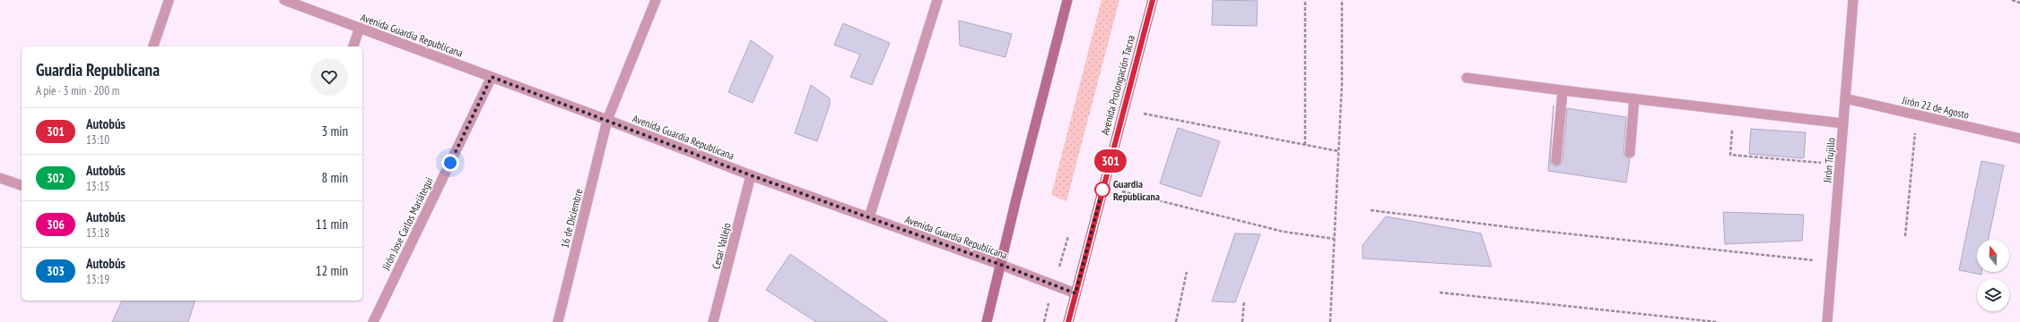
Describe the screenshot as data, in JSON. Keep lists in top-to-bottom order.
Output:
{
  "streets": {
    "main road": ["Avenida Prolongación Tacna"],
    "street": [
      "Avenida Guardia Republicana",
      "Jirón 22 de Agosto",
      "Jirón Trujillo",
      "16 de Diciembre",
      "Jirón Jose Carlos Mariátegui",
      "Cesar Vallejo"
    ]
  },
  "crossings": [
    ["Avenida Guardia Republicana", "Avenida Prolongación Tacna"],
    ["Avenida Guardia Republicana", "16 de Diciembre"],
    ["Avenida Guardia Republicana", "Jirón Jose Carlos Mariátegui"],
    ["Avenida Guardia Republicana", "Cesar Vallejo"],
    ["Jirón 22 de Agosto", "Jirón Trujillo"]
  ],
  "places": ["Guardia Republicana"],
  "lines": ["bus line 301"],
  "north": "top",
  "page": {
    "on_map": "301",
    "heading": ["Guardia Republicana", "A pie · 3 min · 200 m"],
    "list": [
      {
        "mark": "301",
        "name": "Autobús",
        "note": "13:10",
        "value": "3 min"
      },
      {
        "mark": "302",
        "name": "Autobús",
        "note": "13:15",
        "value": "8 min"
      },
      {
        "mark": "306",
        "name": "Autobús",
        "note": "13:18",
        "value": "11 min"
      },
      {
        "mark": "303",
        "name": "Autobús",
        "note": "13:19",
        "value": "12 min"
      }
    ]
  }
}
